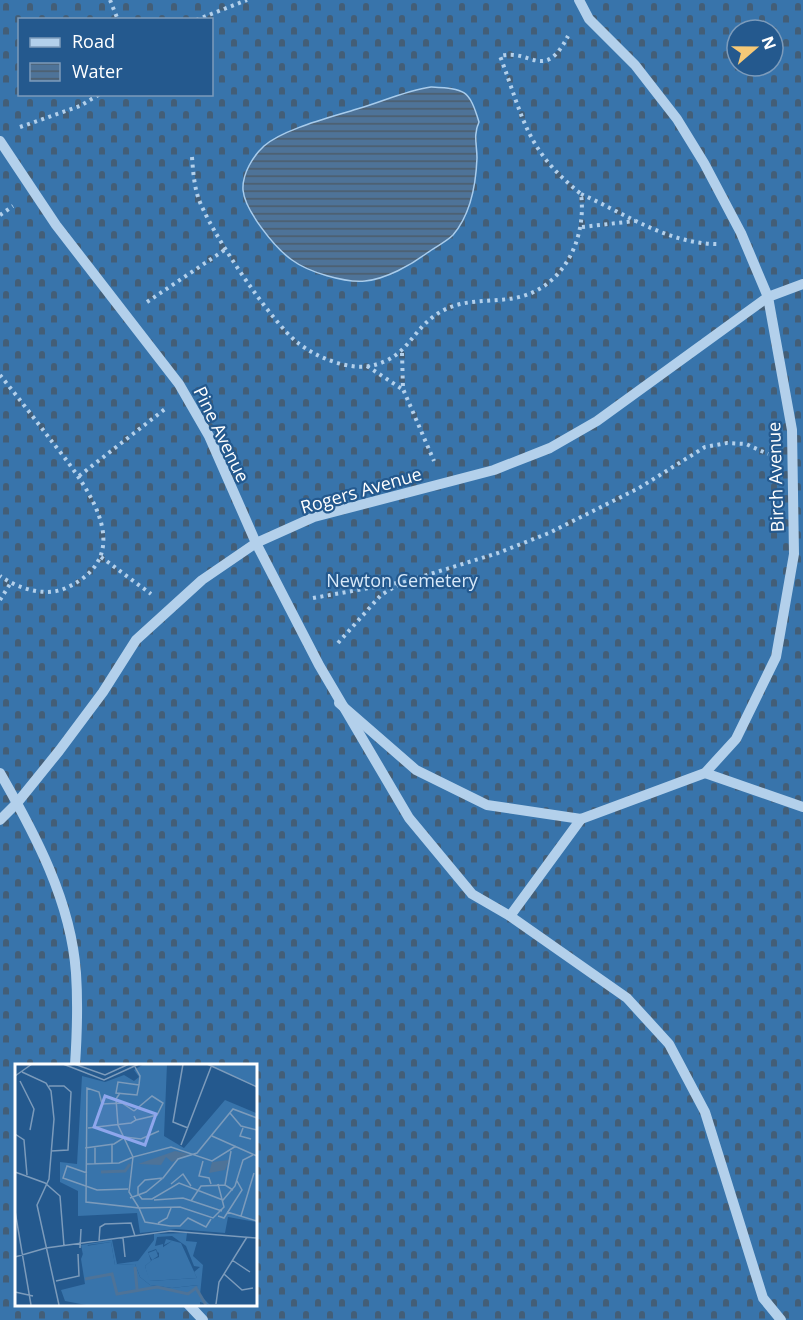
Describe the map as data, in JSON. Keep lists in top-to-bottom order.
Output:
{
  "streets": {
    "lane": ["Pine Avenue", "Birch Avenue", "Rogers Avenue"]
  },
  "crossings": [
    ["Pine Avenue", "Rogers Avenue"],
    ["Birch Avenue", "Rogers Avenue"]
  ],
  "parks": ["Newton Cemetery"],
  "legend": ["Road", "Water"],
  "north": "right"
}
